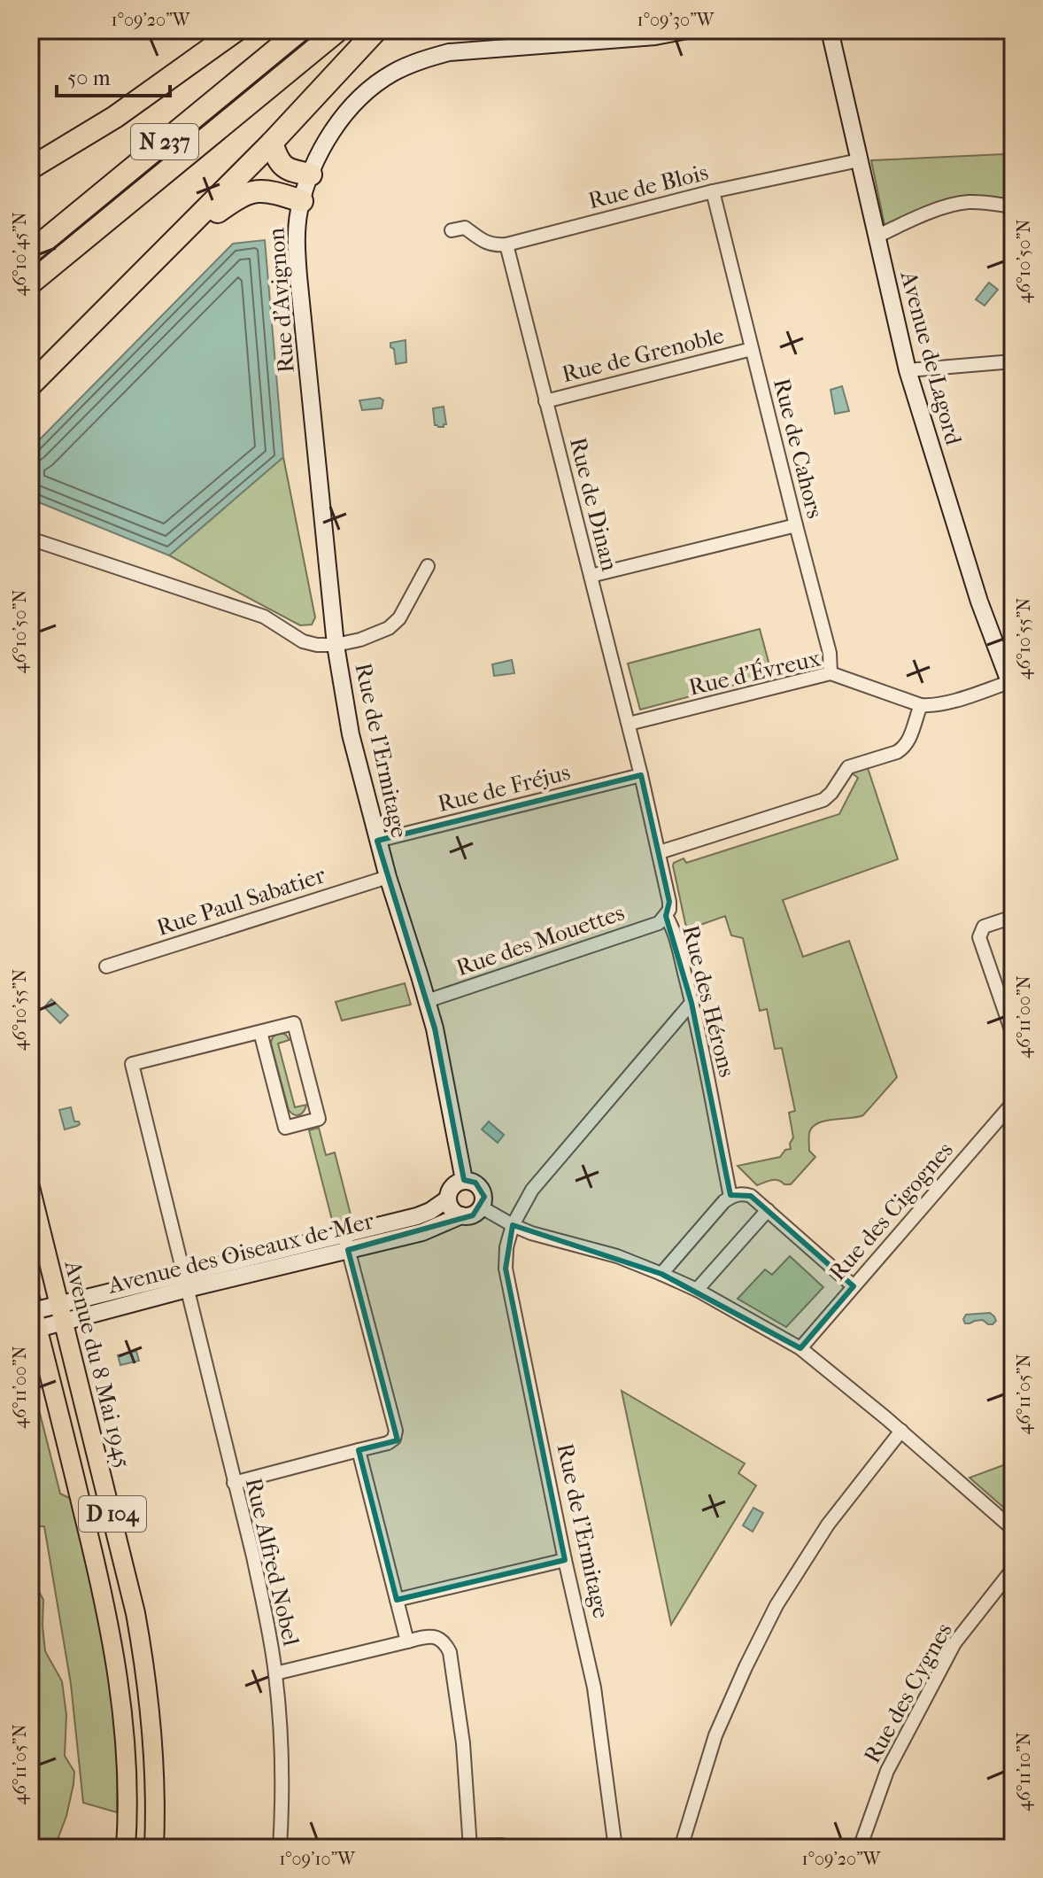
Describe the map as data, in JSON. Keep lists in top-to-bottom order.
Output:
{
  "streets": {
    "highway": ["N 237"],
    "main road": ["Avenue du 8 Mai 1945", "D 104"],
    "street": [
      "Rue de Blois",
      "Rue d'Avignon",
      "Rue de Grenoble",
      "Avenue de Lagord",
      "Rue de Cahors",
      "Rue de Dinan",
      "Rue d'Évreux",
      "Rue de l'Ermitage",
      "Rue de Fréjus",
      "Rue Paul Sabatier",
      "Rue des Mouettes",
      "Rue des Hérons",
      "Rue des Cigognes",
      "Avenue des Oiseaux de Mer",
      "Rue Alfred Nobel",
      "Rue des Cygnes"
    ]
  },
  "crossings": [
    ["Rue de Blois", "Avenue de Lagord"],
    ["Rue de Blois", "Rue de Cahors"],
    ["Rue de Blois", "Rue de Dinan"],
    ["Rue d'Avignon", "Rue de l'Ermitage"],
    ["Rue de Grenoble", "Rue de Cahors"],
    ["Rue de Grenoble", "Rue de Dinan"],
    ["Avenue de Lagord", "Rue d'Évreux"],
    ["Rue de Cahors", "Rue d'Évreux"],
    ["Rue de Dinan", "Rue d'Évreux"],
    ["Rue de Dinan", "Rue de Fréjus"],
    ["Rue de Dinan", "Rue des Hérons"],
    ["Rue de l'Ermitage", "Rue de Fréjus"],
    ["Rue de l'Ermitage", "Rue Paul Sabatier"],
    ["Rue de l'Ermitage", "Rue des Mouettes"],
    ["Rue de l'Ermitage", "Rue des Hérons"],
    ["Rue de l'Ermitage", "Avenue des Oiseaux de Mer"],
    ["Rue de Fréjus", "Rue des Hérons"],
    ["Rue des Mouettes", "Rue des Hérons"],
    ["Avenue des Oiseaux de Mer", "Avenue du 8 Mai 1945"],
    ["Avenue des Oiseaux de Mer", "D 104"],
    ["Avenue des Oiseaux de Mer", "Rue Alfred Nobel"]
  ],
  "scale_bar": "50 m",
  "coordinates": [
    "1°09'20\"W",
    "1°09'30\"W",
    "46°10'45\"N",
    "46°10'50\"N",
    "46°10'55\"N",
    "46°11'00\"N",
    "46°11'05\"N",
    "46°11'10\"N",
    "1°09'10\"W"
  ]
}
